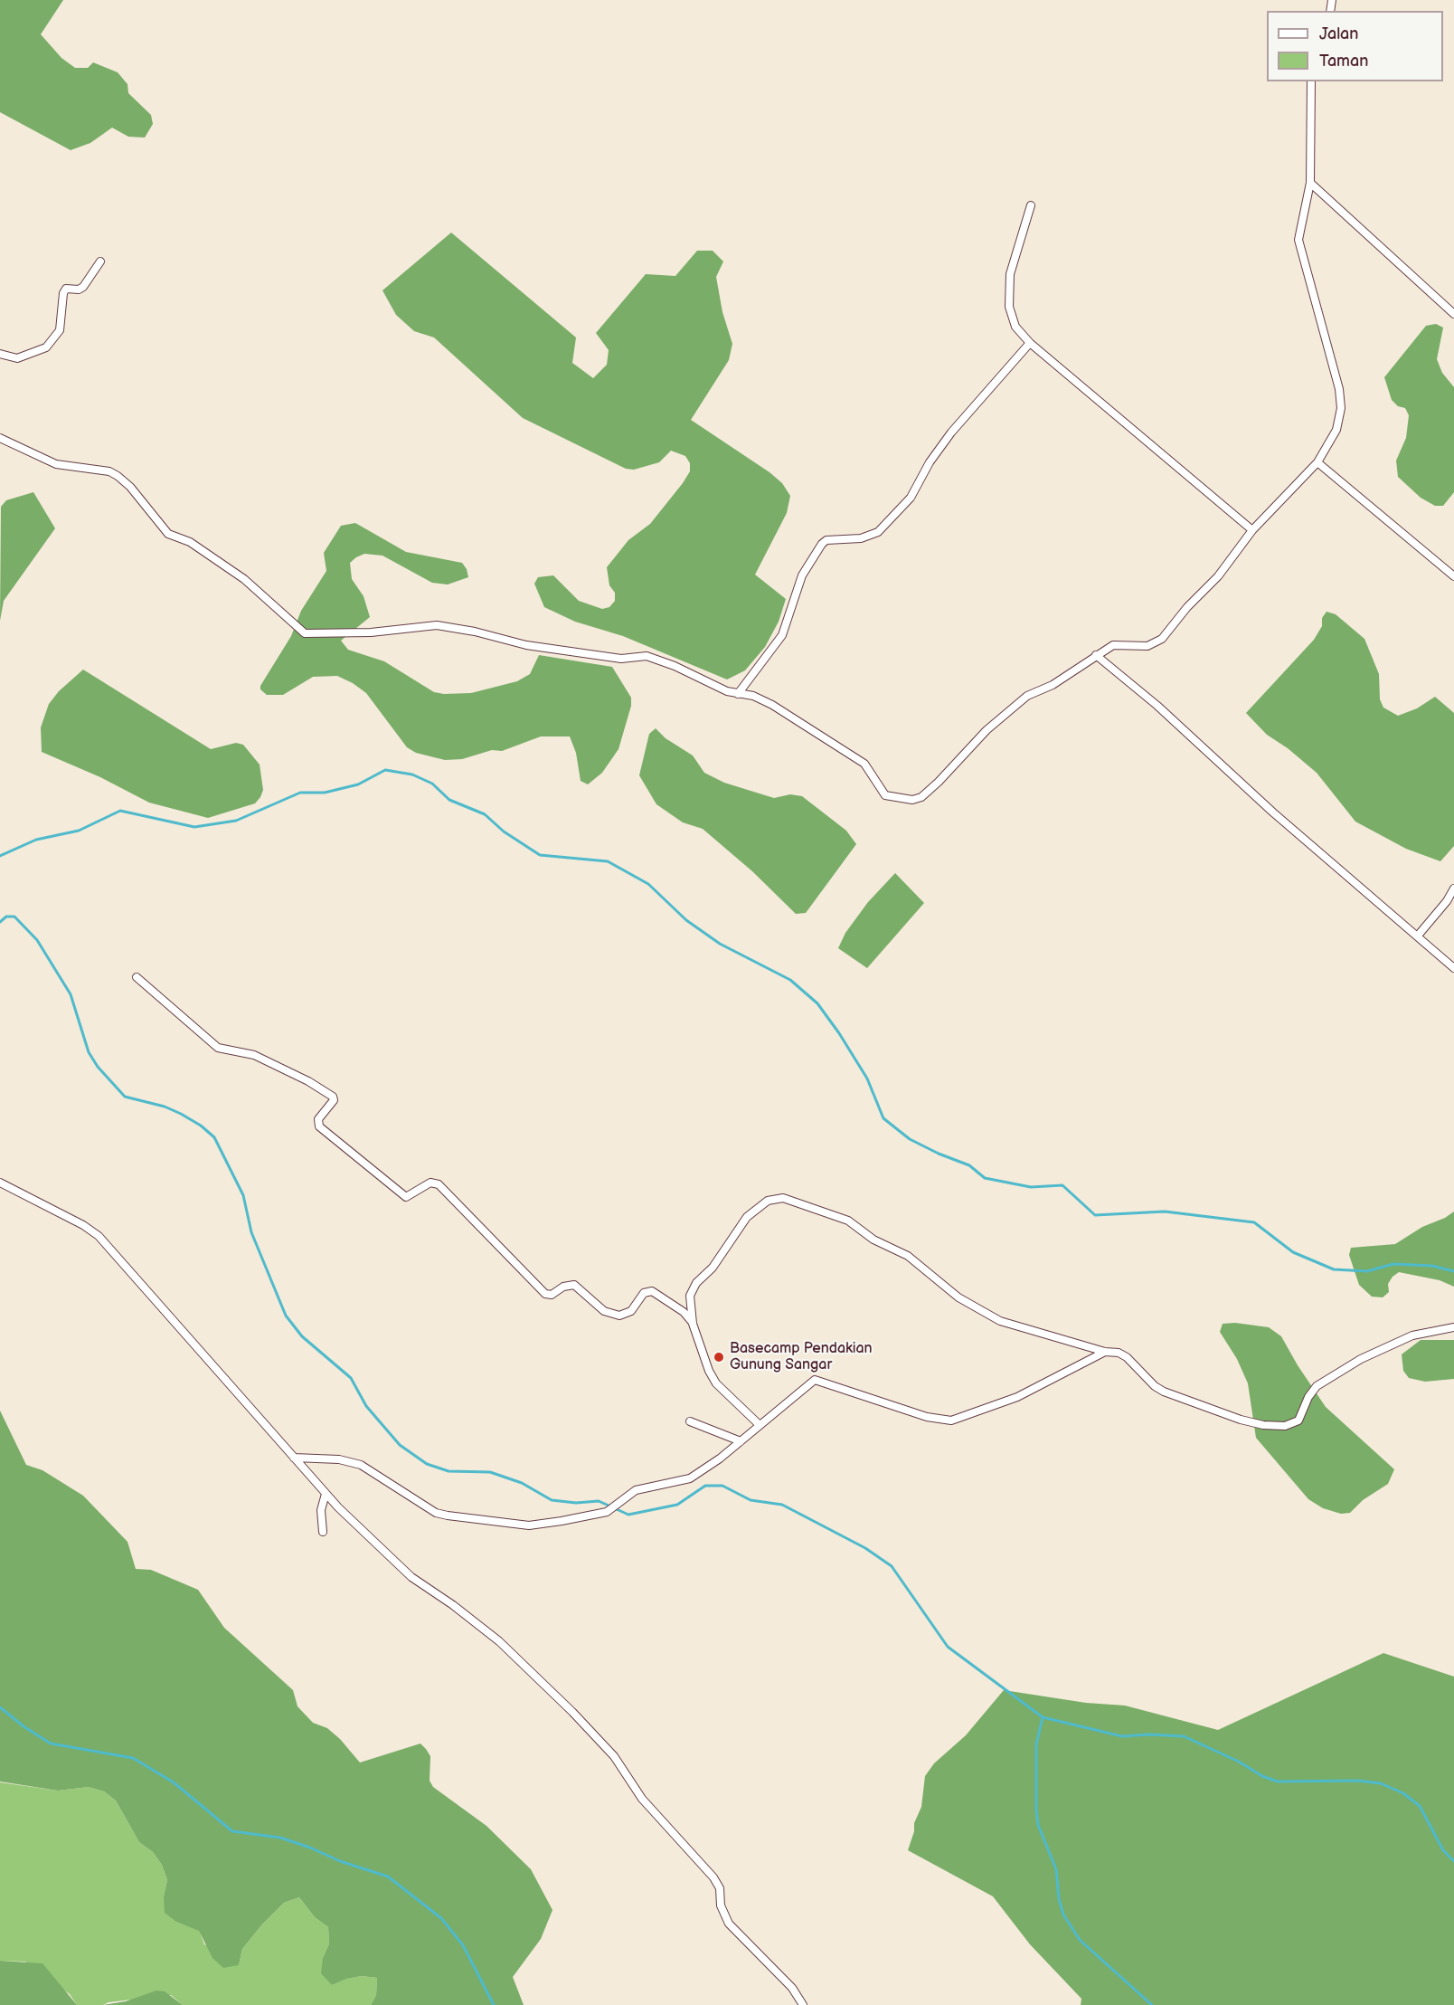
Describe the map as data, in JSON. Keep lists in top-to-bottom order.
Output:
{
  "places": ["Basecamp Pendakian Gunung Sangar"],
  "legend": ["Jalan", "Taman"]
}
